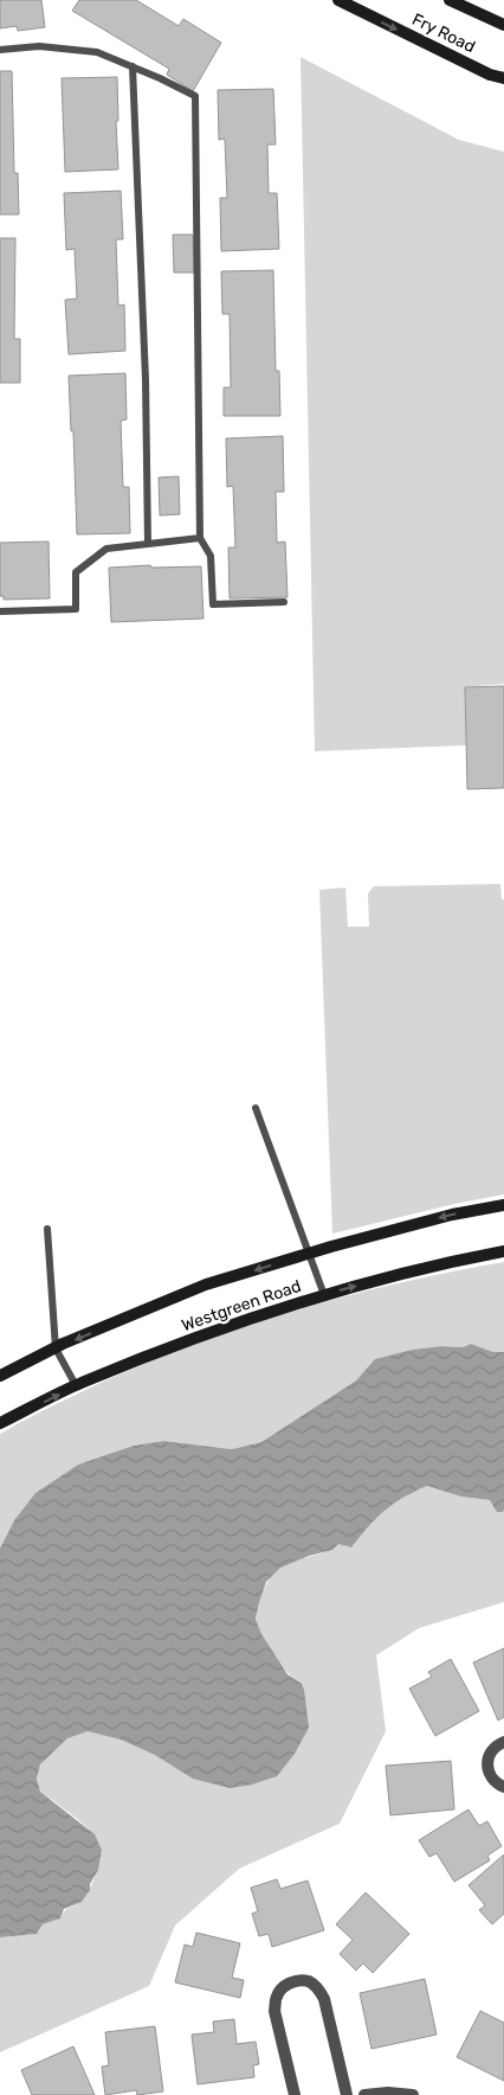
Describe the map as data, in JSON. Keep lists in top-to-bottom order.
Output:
{
  "streets": {
    "street": ["Fry Road", "Westgreen Road"]
  }
}
